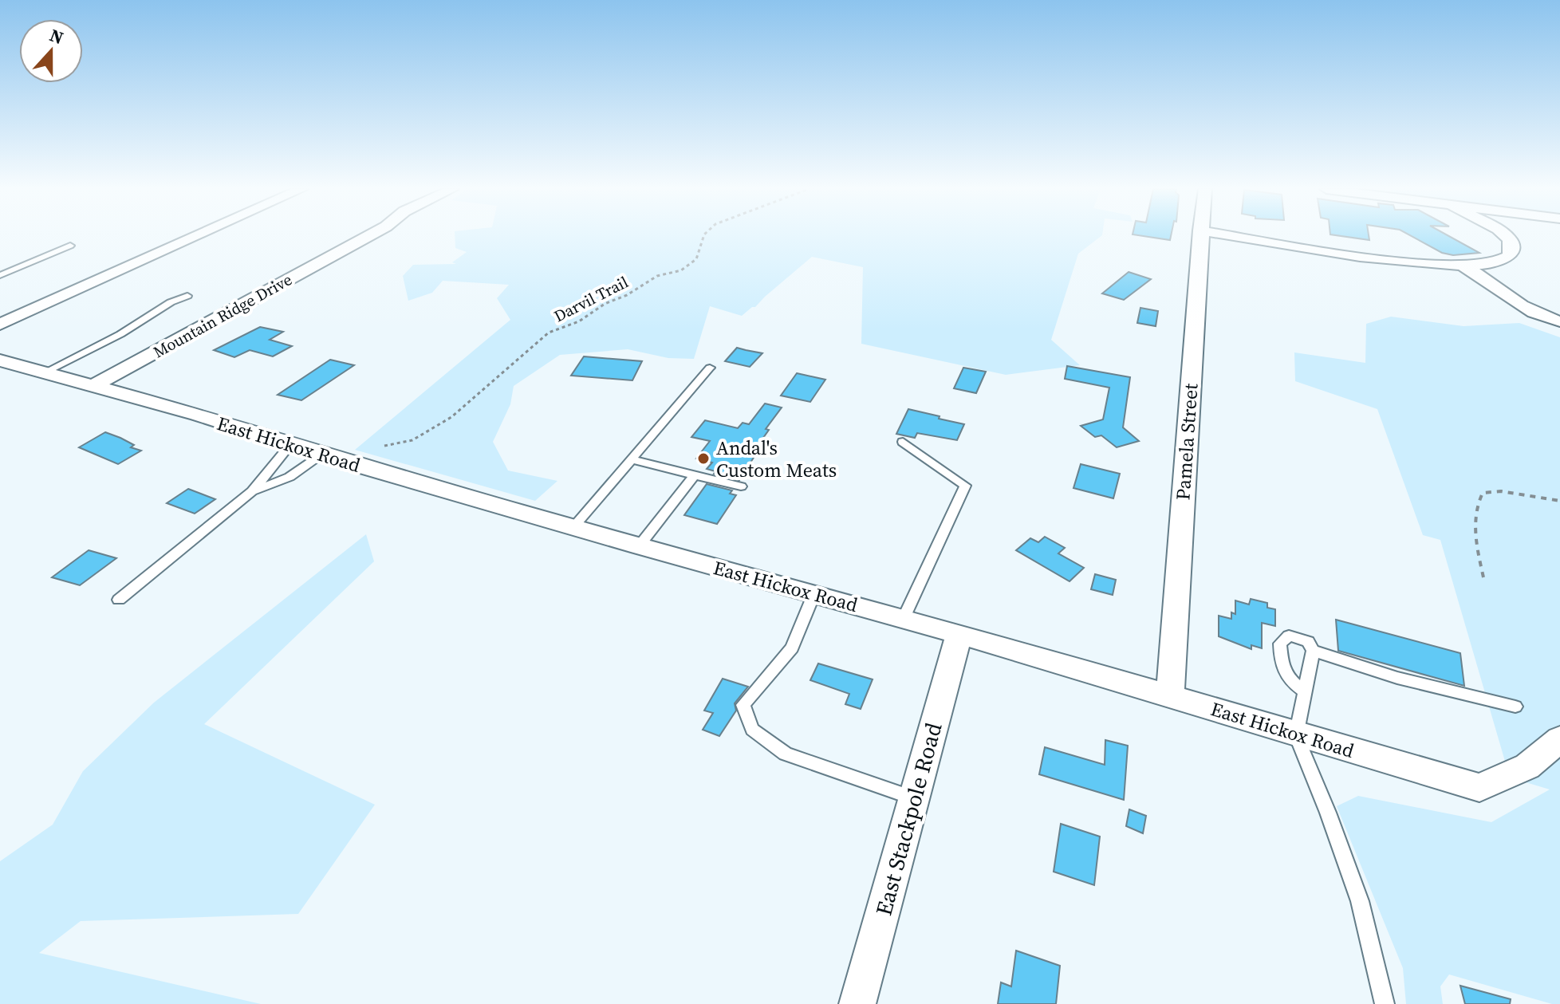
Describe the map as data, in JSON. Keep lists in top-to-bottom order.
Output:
{
  "streets": {
    "street": [
      "Mountain Ridge Drive",
      "Pamela Street",
      "East Hickox Road",
      "East Stackpole Road"
    ],
    "path": ["Darvil Trail"]
  },
  "crossings": [
    ["Mountain Ridge Drive", "East Hickox Road"],
    ["Pamela Street", "East Hickox Road"],
    ["East Hickox Road", "East Stackpole Road"]
  ],
  "places": ["Andal's Custom Meats"],
  "north": "top"
}
